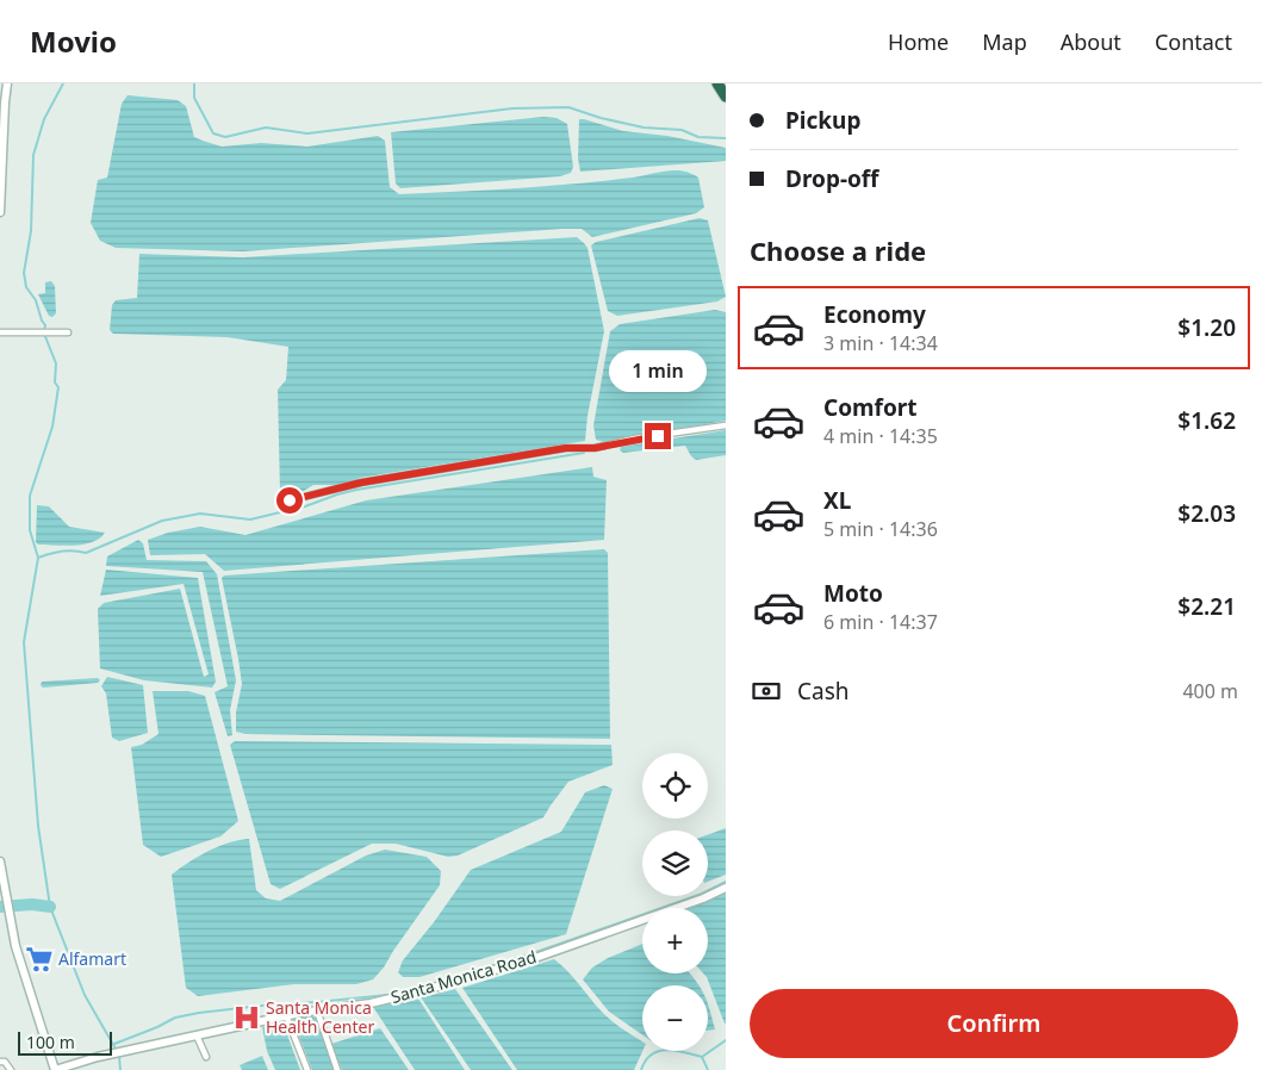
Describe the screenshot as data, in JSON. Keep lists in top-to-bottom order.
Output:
{
  "streets": {
    "street": ["Santa Monica Road"]
  },
  "places": {
    "supermarket": ["Alfamart"],
    "hospital": ["Santa Monica Health Center"]
  },
  "scale_bar": "100 m",
  "page": {
    "header": "Movio",
    "nav": [
      "Home",
      "Map",
      "About",
      "Contact"
    ],
    "banner": ["Pickup", "Drop-off"],
    "heading": "Choose a ride",
    "list": [
      {
        "name": "Economy",
        "note": "3 min · 14:34",
        "value": "$1.20"
      },
      {
        "name": "Comfort",
        "note": "4 min · 14:35",
        "value": "$1.62"
      },
      {
        "name": "XL",
        "note": "5 min · 14:36",
        "value": "$2.03"
      },
      {
        "name": "Moto",
        "note": "6 min · 14:37",
        "value": "$2.21"
      }
    ],
    "bubble": "1 min",
    "pay": ["Cash", "400 m"],
    "map_buttons": ["+", "−"],
    "buttons": "Confirm",
    "scale": "100 m"
  }
}
